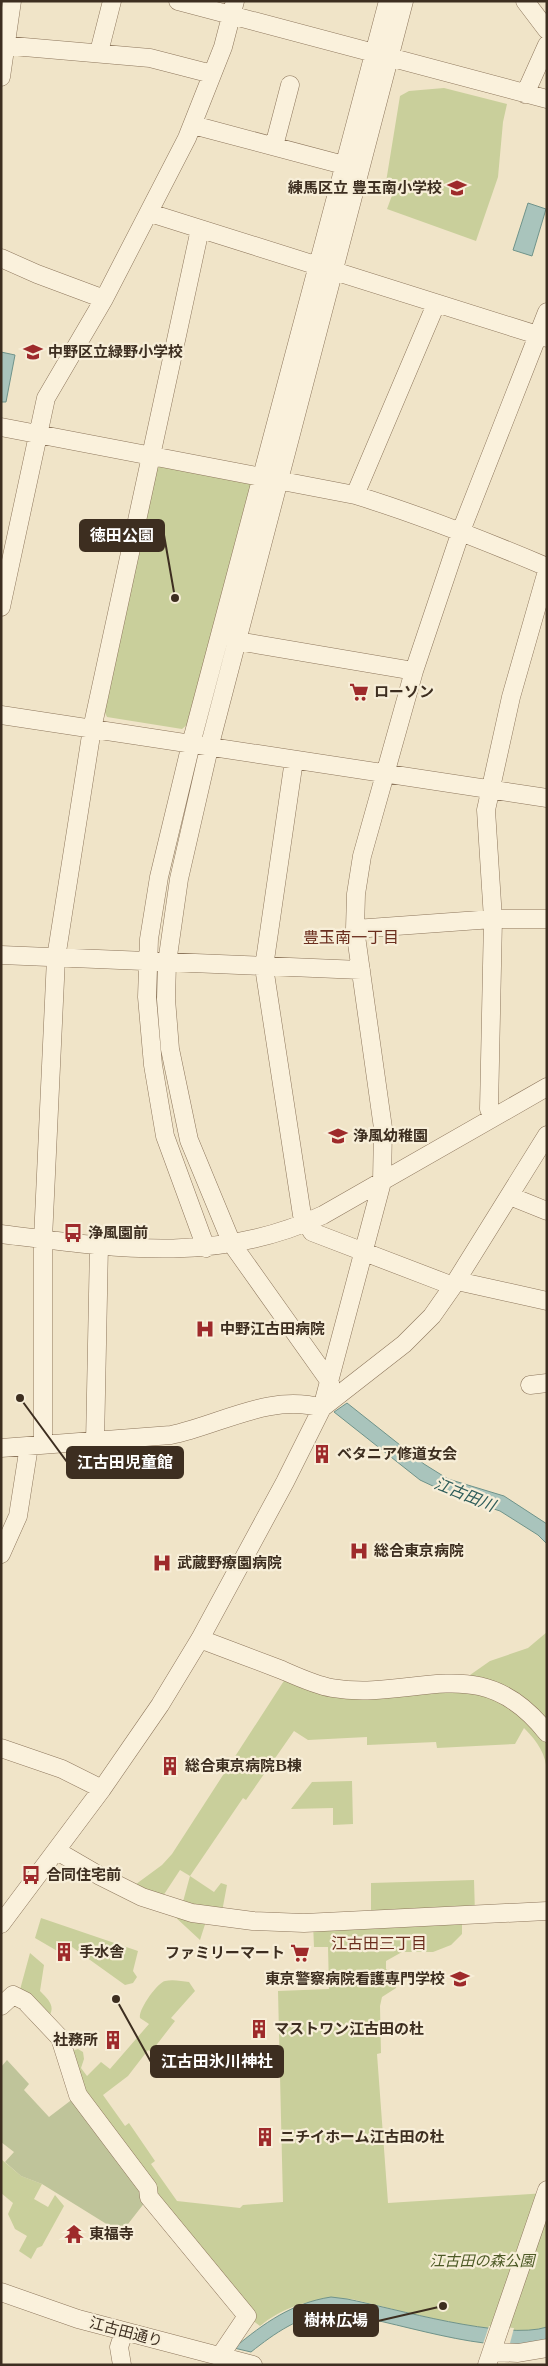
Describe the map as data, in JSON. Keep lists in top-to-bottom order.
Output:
{
  "streets": {
    "street": ["江古田通り"]
  },
  "districts": ["豊玉南一丁目", "江古田三丁目"],
  "water": ["江古田川"],
  "parks": ["江古田の森公園"],
  "places": {
    "school or university": [
      "練馬区立 豊玉南小学校",
      "中野区立緑野小学校",
      "浄風幼稚園",
      "東京警察病院看護専門学校"
    ],
    "other": [
      "徳田公園",
      "江古田児童館",
      "江古田氷川神社",
      "樹林広場"
    ],
    "supermarket": ["ローソン", "ファミリーマート"],
    "bus stop": ["浄風園前", "合同住宅前"],
    "hospital": ["中野江古田病院", "総合東京病院", "武蔵野療園病院"],
    "building": [
      "ベタニア修道女会",
      "総合東京病院B棟",
      "手水舎",
      "マストワン江古田の杜",
      "社務所",
      "ニチイホーム江古田の杜"
    ],
    "temple": ["東福寺"]
  }
}
